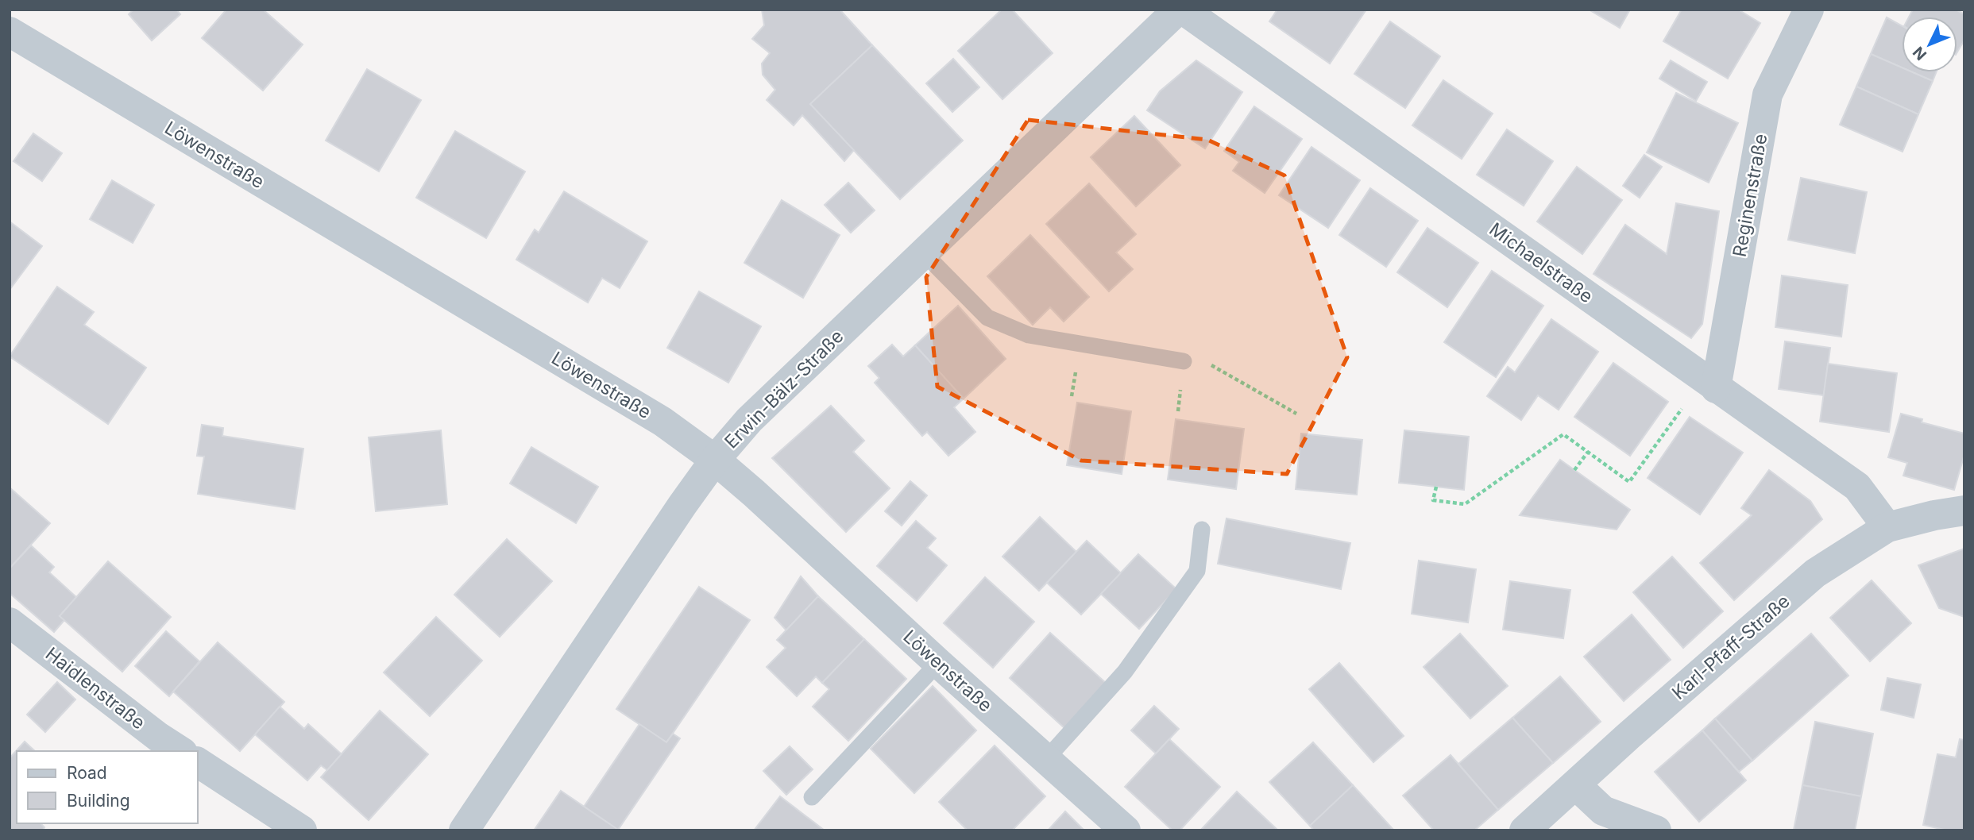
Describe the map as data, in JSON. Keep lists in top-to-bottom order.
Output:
{
  "streets": {
    "street": [
      "Löwenstraße",
      "Reginenstraße",
      "Michaelstraße",
      "Erwin-Bälz-Straße",
      "Karl-Pfaff-Straße",
      "Haidlenstraße"
    ]
  },
  "crossings": [
    ["Löwenstraße", "Erwin-Bälz-Straße"],
    ["Reginenstraße", "Michaelstraße"],
    ["Michaelstraße", "Karl-Pfaff-Straße"]
  ],
  "legend": ["Road", "Building"],
  "north": "bottom left"
}
